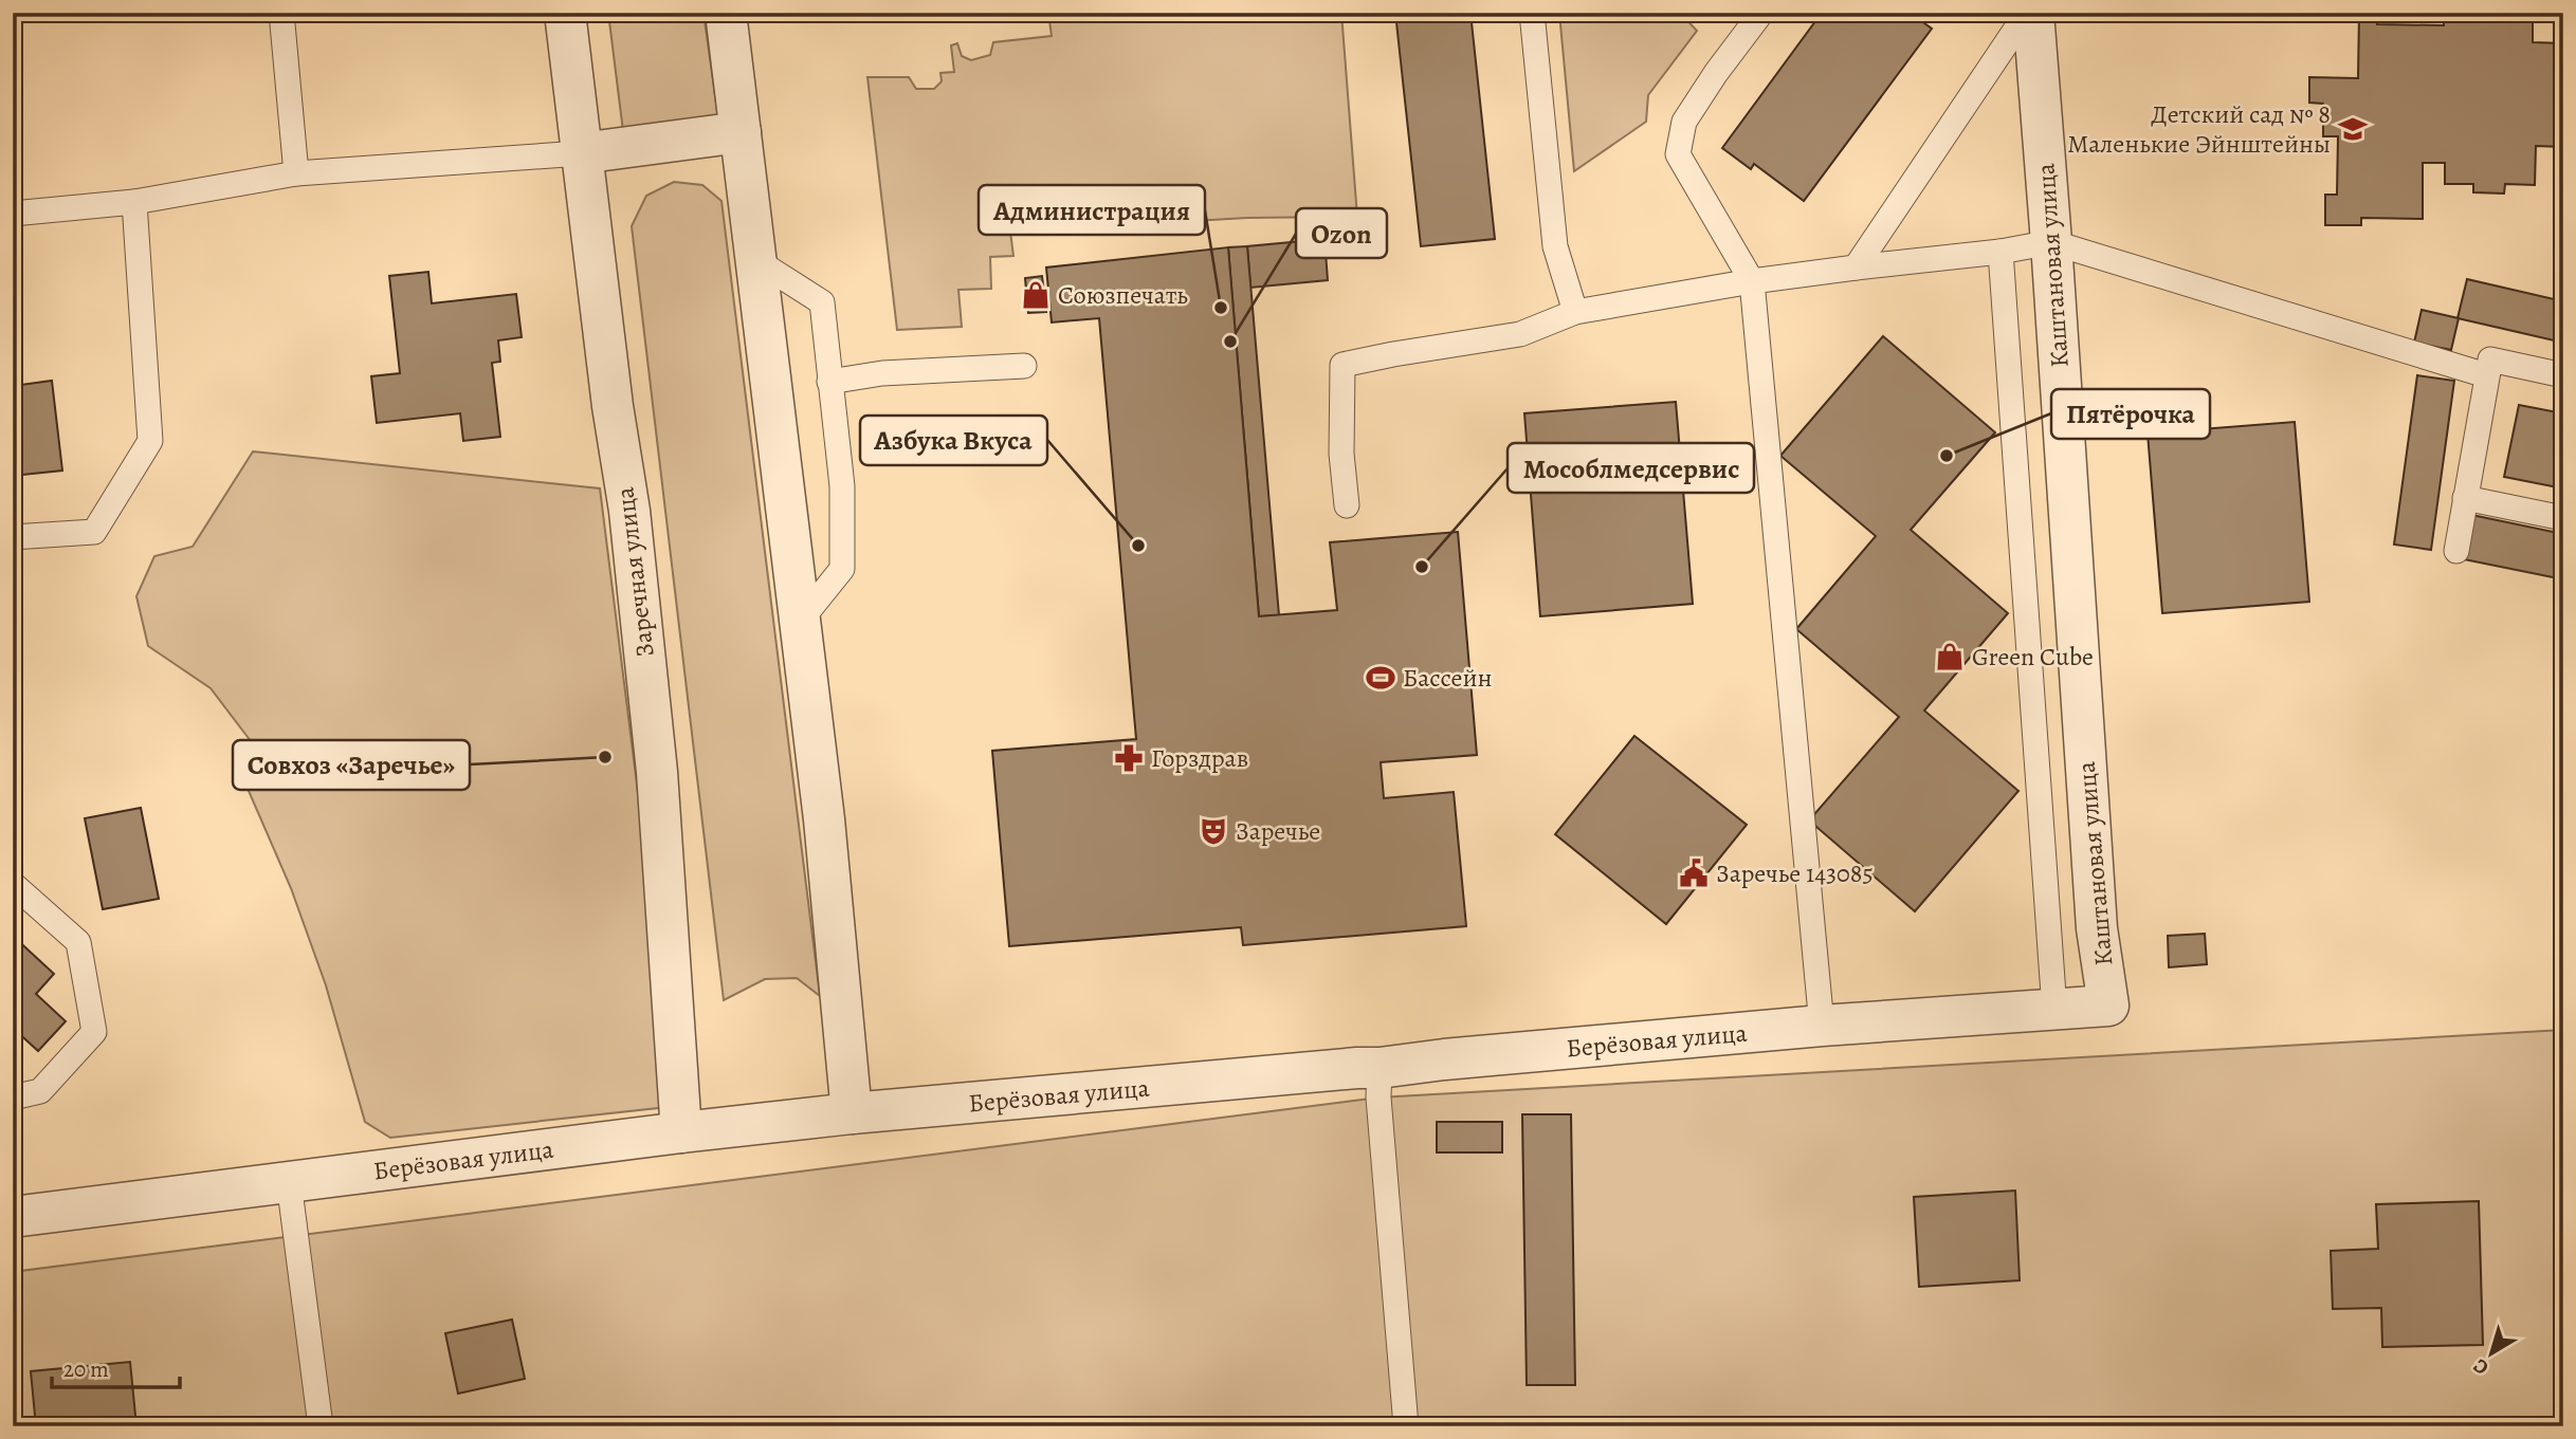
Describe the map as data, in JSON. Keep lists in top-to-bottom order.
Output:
{
  "streets": {
    "street": ["Каштановая улица", "Заречная улица", "Берёзовая улица"]
  },
  "crossings": [
    ["Каштановая улица", "Берёзовая улица"],
    ["Заречная улица", "Берёзовая улица"]
  ],
  "places": {
    "school or university": ["Детский сад № 8 Маленькие Эйнштейны"],
    "shop": ["Союзпечать", "Green Cube"],
    "other": [
      "Администрация",
      "Ozon",
      "Пятёрочка",
      "Азбука Вкуса",
      "Мособлмедсервис",
      "Совхоз «Заречье»"
    ],
    "sports": ["Бассейн"],
    "pharmacy": ["Горздрав"],
    "theatre": ["Заречье"],
    "public building": ["Заречье 143085"]
  },
  "scale_bar": "20 m",
  "north": "bottom left"
}
